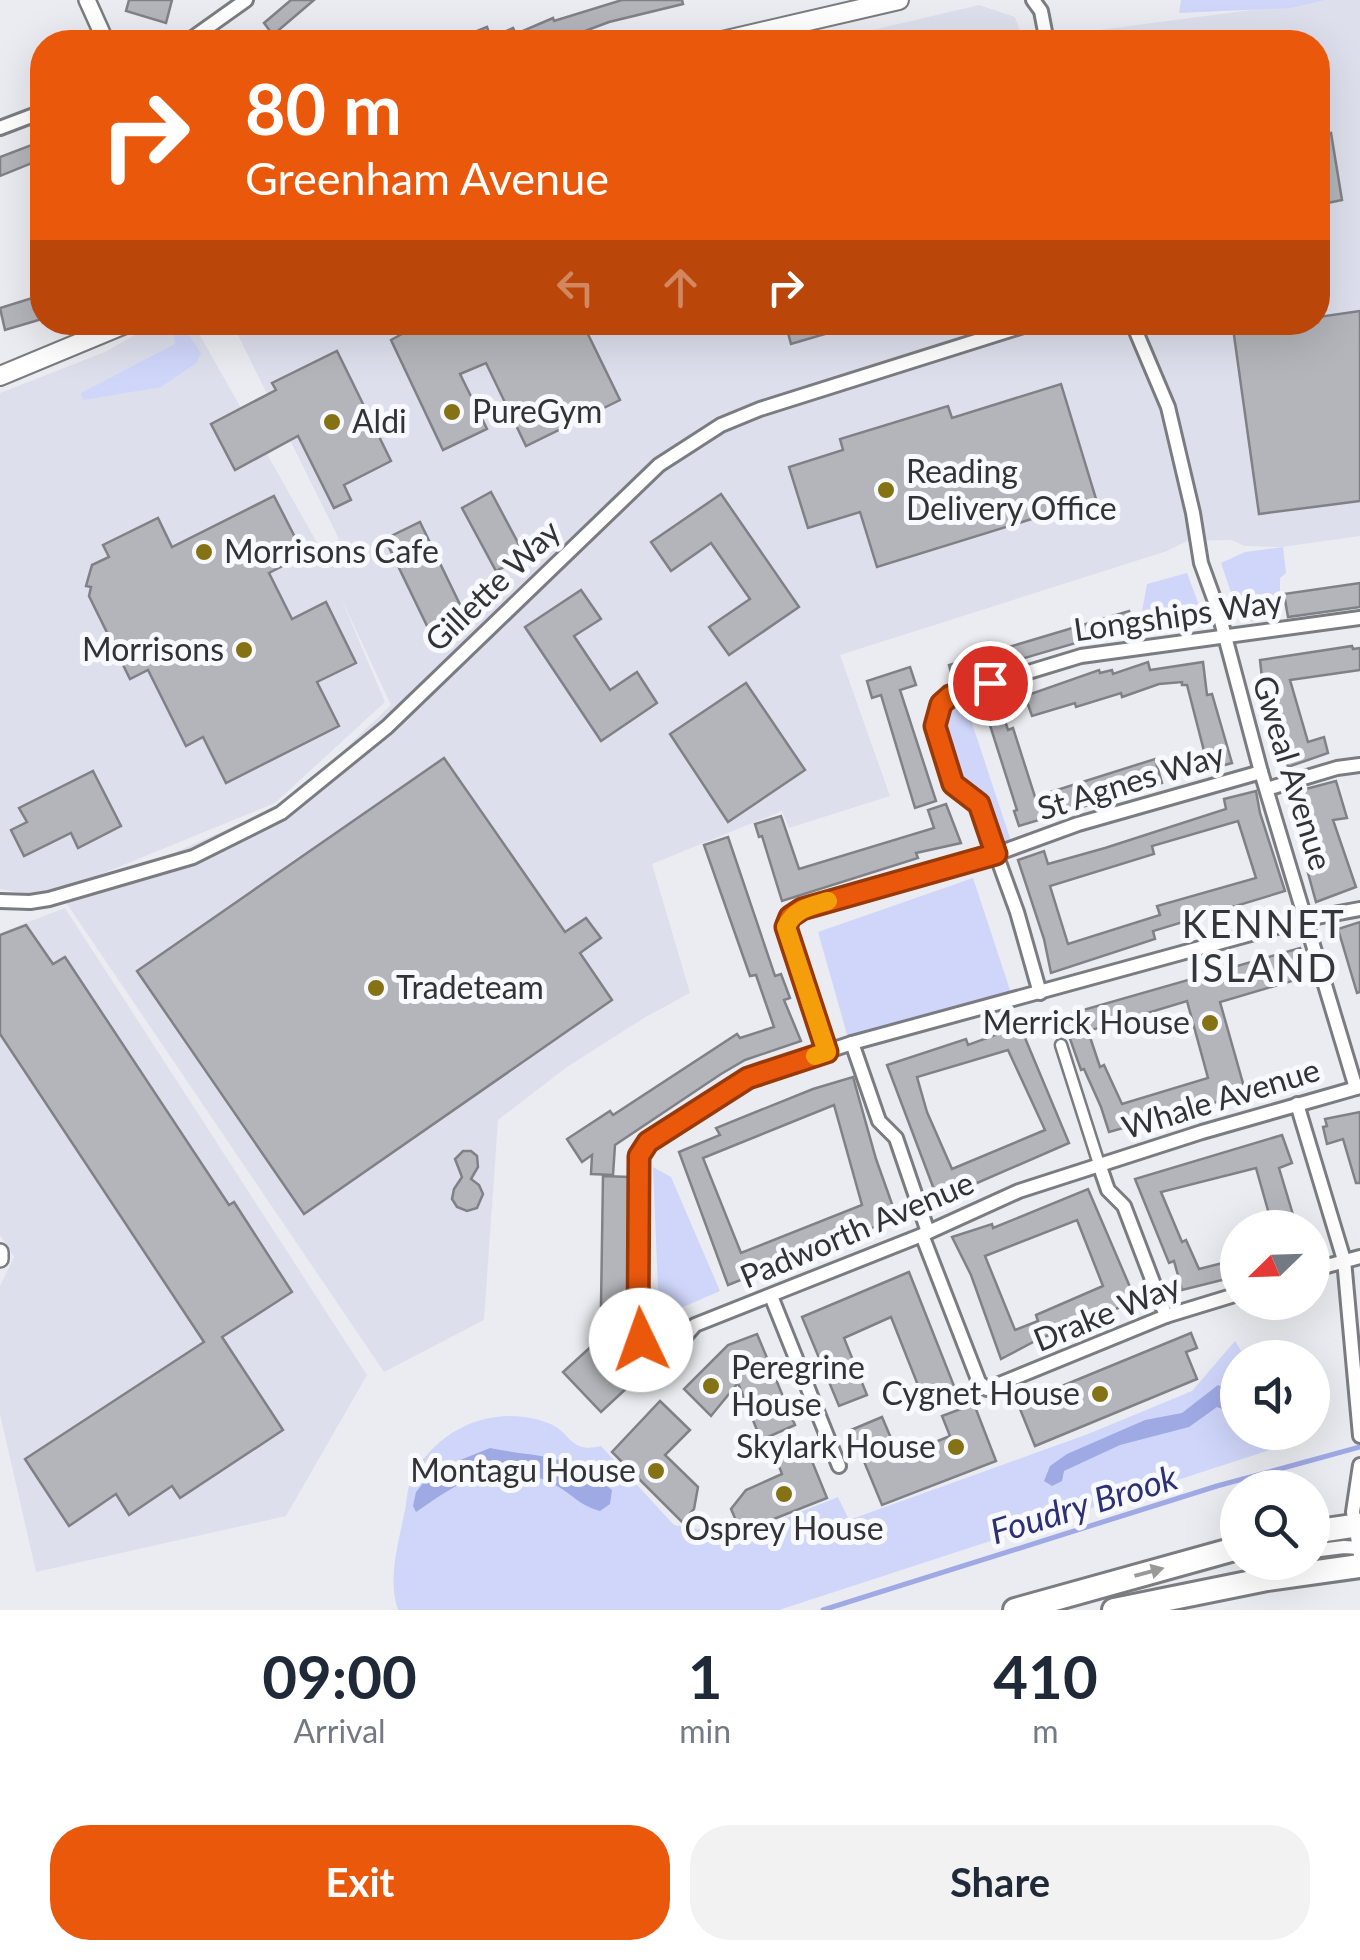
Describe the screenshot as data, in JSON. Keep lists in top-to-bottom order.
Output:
{
  "streets": {
    "street": [
      "Gillette Way",
      "Longships Way",
      "Gweal Avenue",
      "St Agnes Way",
      "Whale Avenue",
      "Padworth Avenue",
      "Drake Way"
    ]
  },
  "crossings": [
    ["Longships Way", "Gweal Avenue"],
    ["Longships Way", "St Agnes Way"],
    ["Gweal Avenue", "St Agnes Way"],
    ["Gweal Avenue", "Whale Avenue"],
    ["St Agnes Way", "Padworth Avenue"],
    ["Whale Avenue", "Padworth Avenue"],
    ["Padworth Avenue", "Drake Way"]
  ],
  "districts": ["KENNET ISLAND"],
  "water": ["Foudry Brook"],
  "places": [
    "PureGym",
    "Aldi",
    "Reading Delivery Office",
    "Morrisons Cafe",
    "Morrisons",
    "Tradeteam",
    "Merrick House",
    "Peregrine House",
    "Cygnet House",
    "Skylark House",
    "Montagu House",
    "Osprey House"
  ],
  "north": "bottom left",
  "page": {
    "turn": ["80 m", "Greenham Avenue"],
    "eta": [
      "09:00",
      "Arrival",
      "1",
      "min",
      "410",
      "m"
    ],
    "buttons": ["Exit", "Share"]
  }
}
